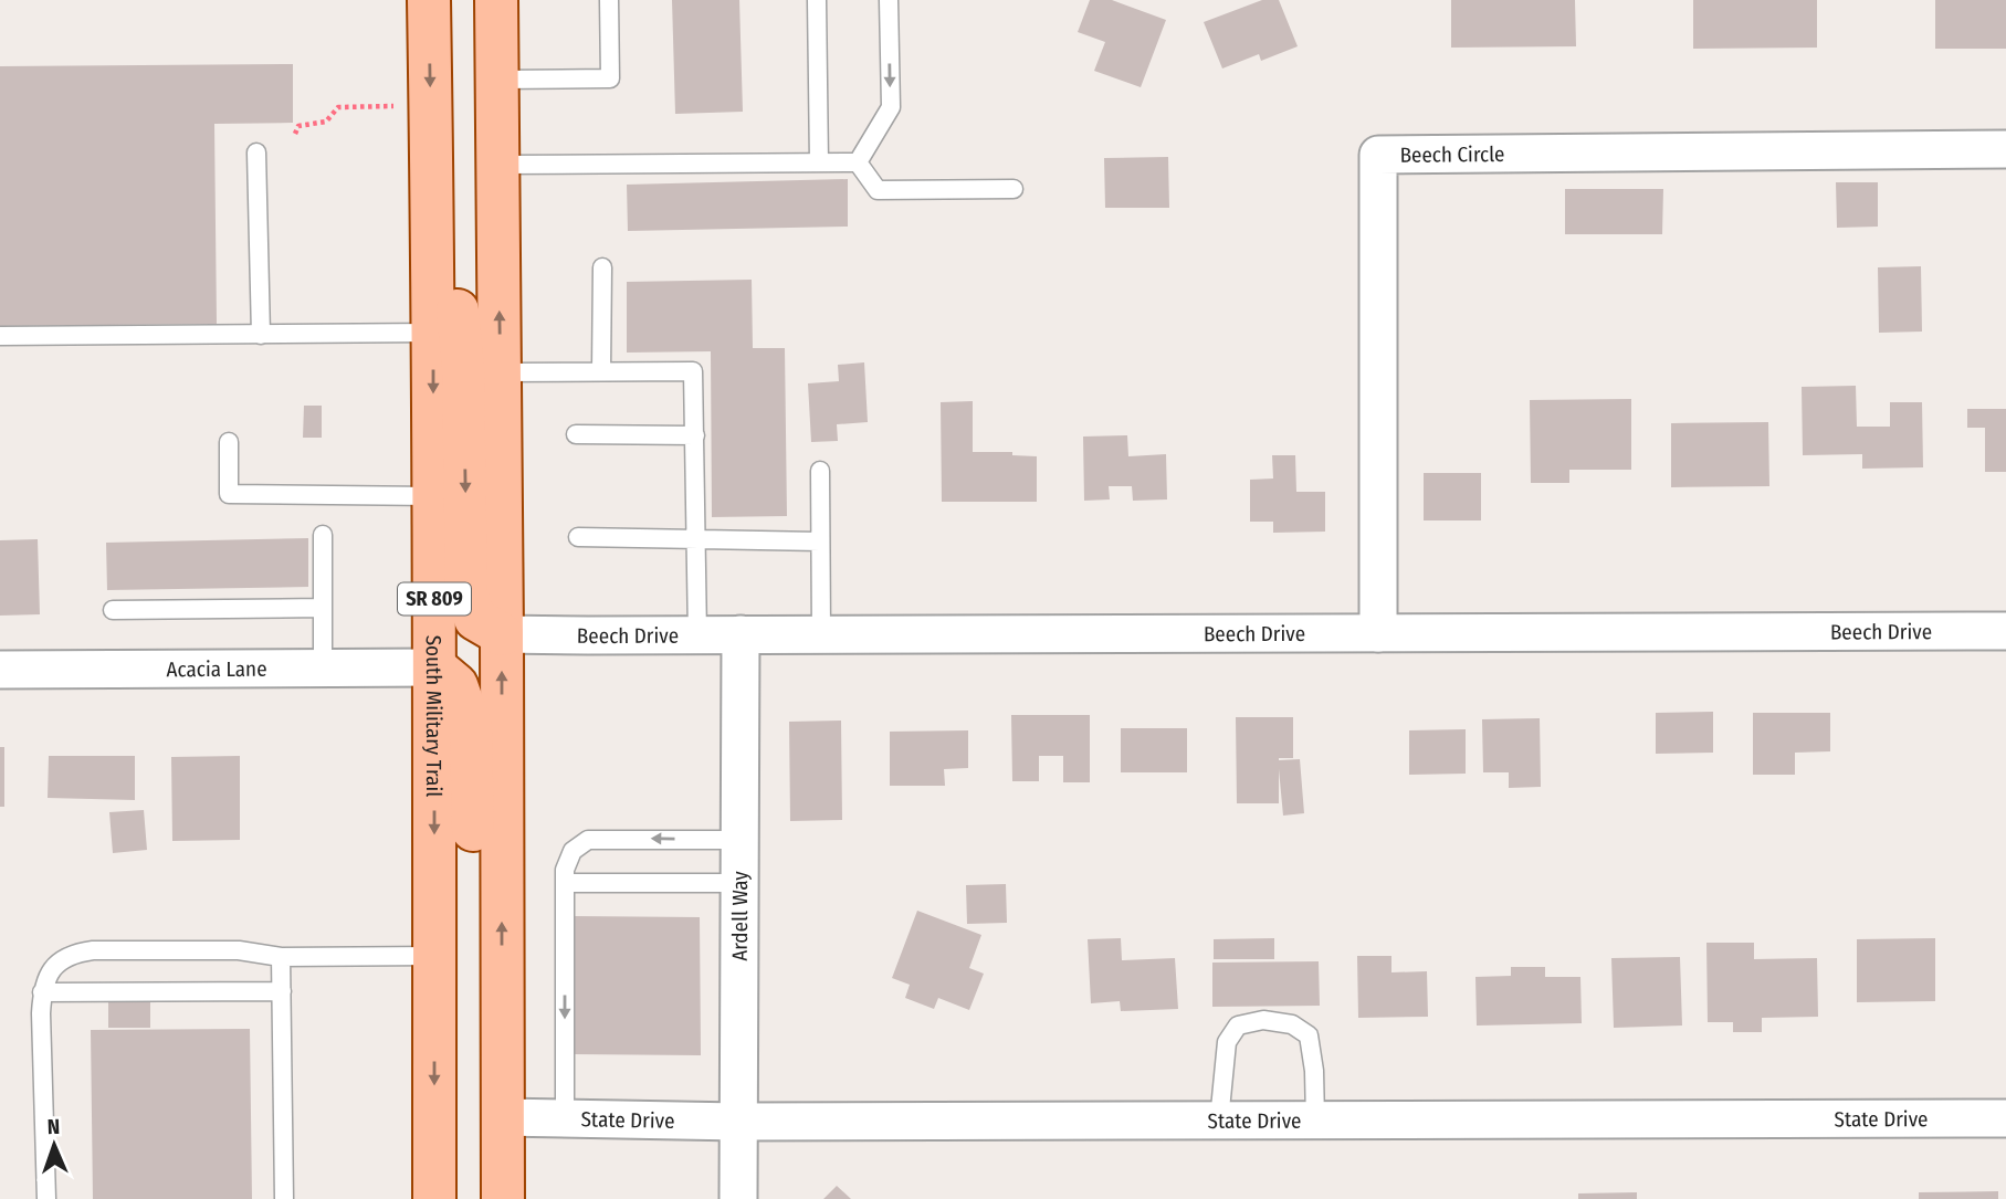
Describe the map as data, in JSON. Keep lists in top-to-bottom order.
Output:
{
  "streets": {
    "main road": ["SR 809", "South Military Trail"],
    "street": [
      "Beech Circle",
      "Beech Drive",
      "Acacia Lane",
      "Ardell Way",
      "State Drive"
    ]
  },
  "crossings": [
    ["Beech Circle", "Beech Drive"],
    ["SR 809", "Beech Drive"],
    ["SR 809", "State Drive"],
    ["Beech Drive", "Ardell Way"],
    ["Acacia Lane", "South Military Trail"],
    ["Ardell Way", "State Drive"]
  ],
  "north": "top"
}
